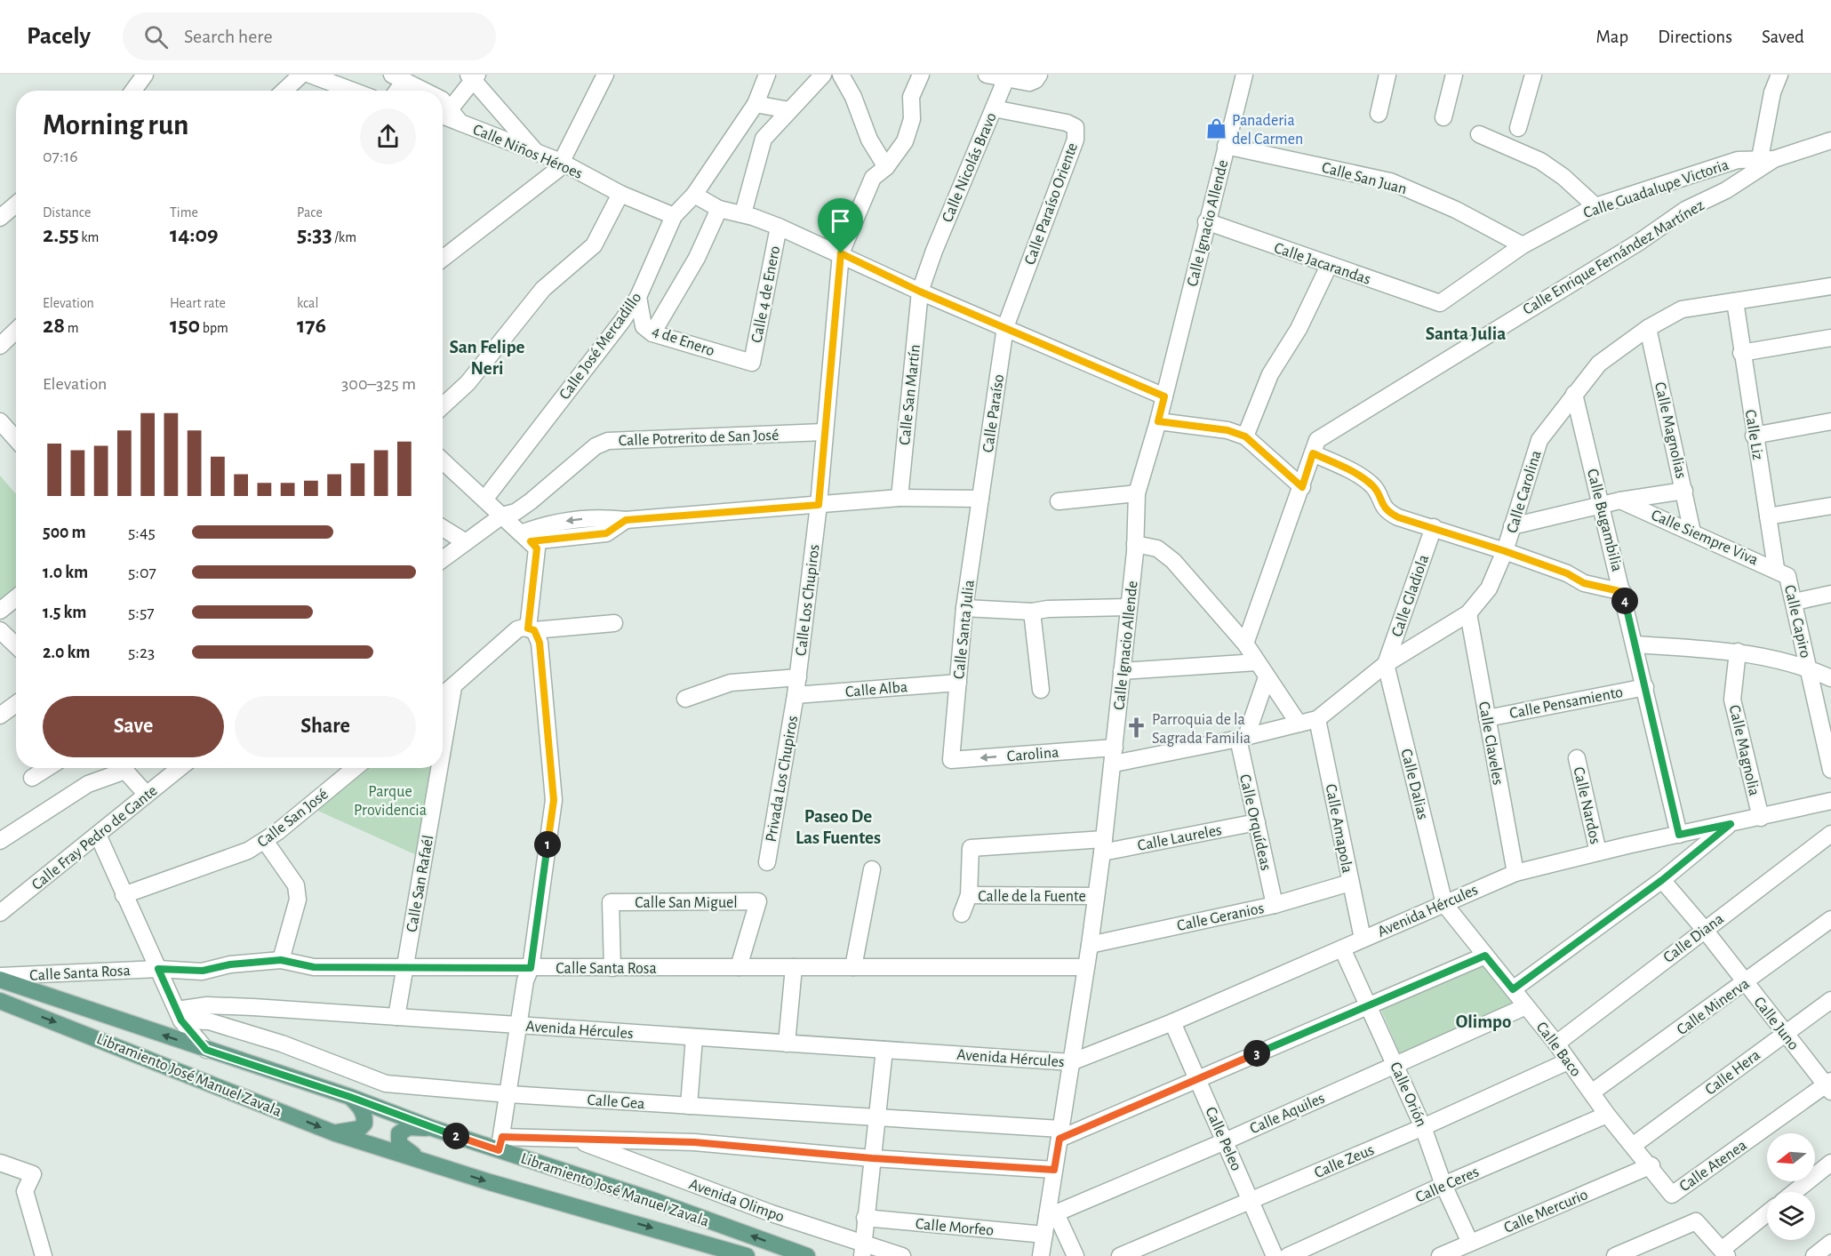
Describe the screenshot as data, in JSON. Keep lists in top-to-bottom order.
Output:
{
  "streets": {
    "main road": ["Libramiento José Manuel Zavala"],
    "street": [
      "Calle Niños Héroes",
      "Calle Nicolás Bravo",
      "Calle San Juan",
      "Calle Guadalupe Victoria",
      "Calle Paraíso Oriente",
      "Calle Ignacio Allende",
      "Calle Enrique Fernández Martínez",
      "Calle Jacarandas",
      "Calle 4 de Enero",
      "4 de Enero",
      "Calle José Mercadillo",
      "Calle San Martín",
      "Calle Paraíso",
      "Calle Magnolias",
      "Calle Liz",
      "Calle Potrerito de San José",
      "Calle Carolina",
      "Calle Bugambilia",
      "Calle Siempre Viva",
      "Calle Gladiola",
      "Calle Los Chupiros",
      "Calle Capiro",
      "Calle Santa Julia",
      "Calle Alba",
      "Calle Pensamiento",
      "Calle Claveles",
      "Calle Magnolia",
      "Carolina",
      "Privada Los Chupiros",
      "Calle Dalias",
      "Calle Nardos",
      "Calle San José",
      "Calle Orquídeas",
      "Calle Amapola",
      "Calle Fray Pedro de Gante",
      "Calle Laureles",
      "Calle San Rafaél",
      "Calle de la Fuente",
      "Calle San Miguel",
      "Avenida Hércules",
      "Calle Geranios",
      "Calle Diana",
      "Calle Santa Rosa",
      "Calle Minerva",
      "Calle Juno",
      "Calle Baco",
      "Calle Hera",
      "Calle Orión",
      "Calle Gea",
      "Calle Aquiles",
      "Calle Peleo",
      "Calle Zeus",
      "Calle Atenea",
      "Calle Ceres",
      "Avenida Olimpo",
      "Calle Mercurio",
      "Calle Morfeo"
    ]
  },
  "crossings": [
    ["Calle Niños Héroes", "Calle José Mercadillo"],
    ["Calle Nicolás Bravo", "Calle Paraíso Oriente"],
    ["Calle Nicolás Bravo", "Calle San Martín"],
    ["Calle San Juan", "Calle Guadalupe Victoria"],
    ["Calle San Juan", "Calle Ignacio Allende"],
    ["Calle Guadalupe Victoria", "Calle Enrique Fernández Martínez"],
    ["Calle Guadalupe Victoria", "Calle Jacarandas"],
    ["Calle Paraíso Oriente", "Calle Paraíso"],
    ["Calle Ignacio Allende", "Calle Jacarandas"],
    ["Calle Ignacio Allende", "Calle Carolina"],
    ["Calle Ignacio Allende", "Carolina"],
    ["Calle Ignacio Allende", "Calle Laureles"],
    ["Calle Ignacio Allende", "Calle de la Fuente"],
    ["Calle Ignacio Allende", "Avenida Hércules"],
    ["Calle Ignacio Allende", "Calle Geranios"],
    ["Calle Ignacio Allende", "Calle Santa Rosa"],
    ["Calle Ignacio Allende", "Calle Gea"],
    ["Calle Ignacio Allende", "Calle Aquiles"],
    ["Calle Ignacio Allende", "Calle Morfeo"],
    ["Calle 4 de Enero", "4 de Enero"],
    ["4 de Enero", "Calle José Mercadillo"],
    ["Calle Paraíso", "Calle Santa Julia"],
    ["Calle Magnolias", "Calle Carolina"],
    ["Calle Magnolias", "Calle Siempre Viva"],
    ["Calle Liz", "Calle Carolina"],
    ["Calle Liz", "Calle Siempre Viva"],
    ["Calle Liz", "Calle Capiro"],
    ["Calle Potrerito de San José", "Calle Los Chupiros"],
    ["Calle Carolina", "Calle Bugambilia"],
    ["Calle Carolina", "Calle Gladiola"],
    ["Calle Carolina", "Calle Claveles"],
    ["Calle Carolina", "Carolina"],
    ["Calle Carolina", "Calle Dalias"],
    ["Calle Carolina", "Calle Orquídeas"],
    ["Calle Carolina", "Calle Amapola"],
    ["Calle Bugambilia", "Calle Pensamiento"],
    ["Calle Bugambilia", "Avenida Hércules"],
    ["Calle Siempre Viva", "Calle Capiro"],
    ["Calle Gladiola", "Calle Dalias"],
    ["Calle Los Chupiros", "Calle Alba"],
    ["Calle Los Chupiros", "Privada Los Chupiros"],
    ["Calle Santa Julia", "Calle Alba"],
    ["Calle Santa Julia", "Carolina"],
    ["Calle Alba", "Privada Los Chupiros"],
    ["Calle Pensamiento", "Calle Claveles"],
    ["Calle Claveles", "Avenida Hércules"],
    ["Calle Magnolia", "Avenida Hércules"],
    ["Calle Dalias", "Avenida Hércules"],
    ["Calle Dalias", "Calle Baco"],
    ["Calle Nardos", "Avenida Hércules"],
    ["Calle Orquídeas", "Calle Laureles"],
    ["Calle Orquídeas", "Calle Geranios"],
    ["Calle Amapola", "Avenida Hércules"],
    ["Calle Amapola", "Calle Geranios"],
    ["Calle Laureles", "Calle de la Fuente"],
    ["Calle San Rafaél", "Avenida Hércules"],
    ["Calle San Rafaél", "Calle Santa Rosa"],
    ["Calle San Miguel", "Calle Santa Rosa"],
    ["Avenida Hércules", "Calle Baco"],
    ["Avenida Hércules", "Calle Orión"],
    ["Avenida Hércules", "Calle Gea"],
    ["Avenida Hércules", "Calle Peleo"],
    ["Calle Diana", "Calle Juno"],
    ["Calle Diana", "Calle Baco"],
    ["Calle Santa Rosa", "Libramiento José Manuel Zavala"],
    ["Calle Minerva", "Calle Juno"],
    ["Calle Minerva", "Calle Baco"],
    ["Calle Juno", "Calle Hera"],
    ["Calle Juno", "Calle Atenea"],
    ["Calle Baco", "Calle Hera"],
    ["Calle Baco", "Calle Aquiles"],
    ["Calle Baco", "Calle Zeus"],
    ["Calle Baco", "Calle Atenea"],
    ["Calle Baco", "Calle Ceres"],
    ["Calle Baco", "Calle Mercurio"],
    ["Calle Orión", "Calle Aquiles"],
    ["Calle Orión", "Calle Zeus"],
    ["Calle Orión", "Calle Ceres"],
    ["Calle Orión", "Calle Mercurio"],
    ["Calle Aquiles", "Calle Peleo"],
    ["Calle Peleo", "Calle Zeus"]
  ],
  "one_way": ["Carolina"],
  "districts": [
    "Santa Julia",
    "San Felipe Neri",
    "Paseo De Las Fuentes",
    "Olimpo"
  ],
  "parks": ["Parque Providencia"],
  "places": {
    "shop": ["Panaderia del Carmen"],
    "church": ["Parroquia de la Sagrada Familia"]
  },
  "north": "left",
  "page": {
    "header": "Pacely",
    "search": "Search here",
    "nav": ["Map", "Directions", "Saved"],
    "heading": ["Morning run", "07:16"],
    "stats": [
      ["Distance", "2.55 km"],
      ["Time", "14:09"],
      ["Pace", "5:33 /km"],
      ["Elevation", "28 m"],
      ["Heart rate", "150 bpm"],
      ["kcal", "176"]
    ],
    "chart": ["Elevation", "300–325 m"],
    "list": [
      {
        "name": "500 m",
        "note": "5:45"
      },
      {
        "name": "1.0 km",
        "note": "5:07"
      },
      {
        "name": "1.5 km",
        "note": "5:57"
      },
      {
        "name": "2.0 km",
        "note": "5:23"
      }
    ],
    "pins": [
      "4",
      "1",
      "3",
      "2"
    ],
    "buttons": ["Save", "Share"]
  }
}
